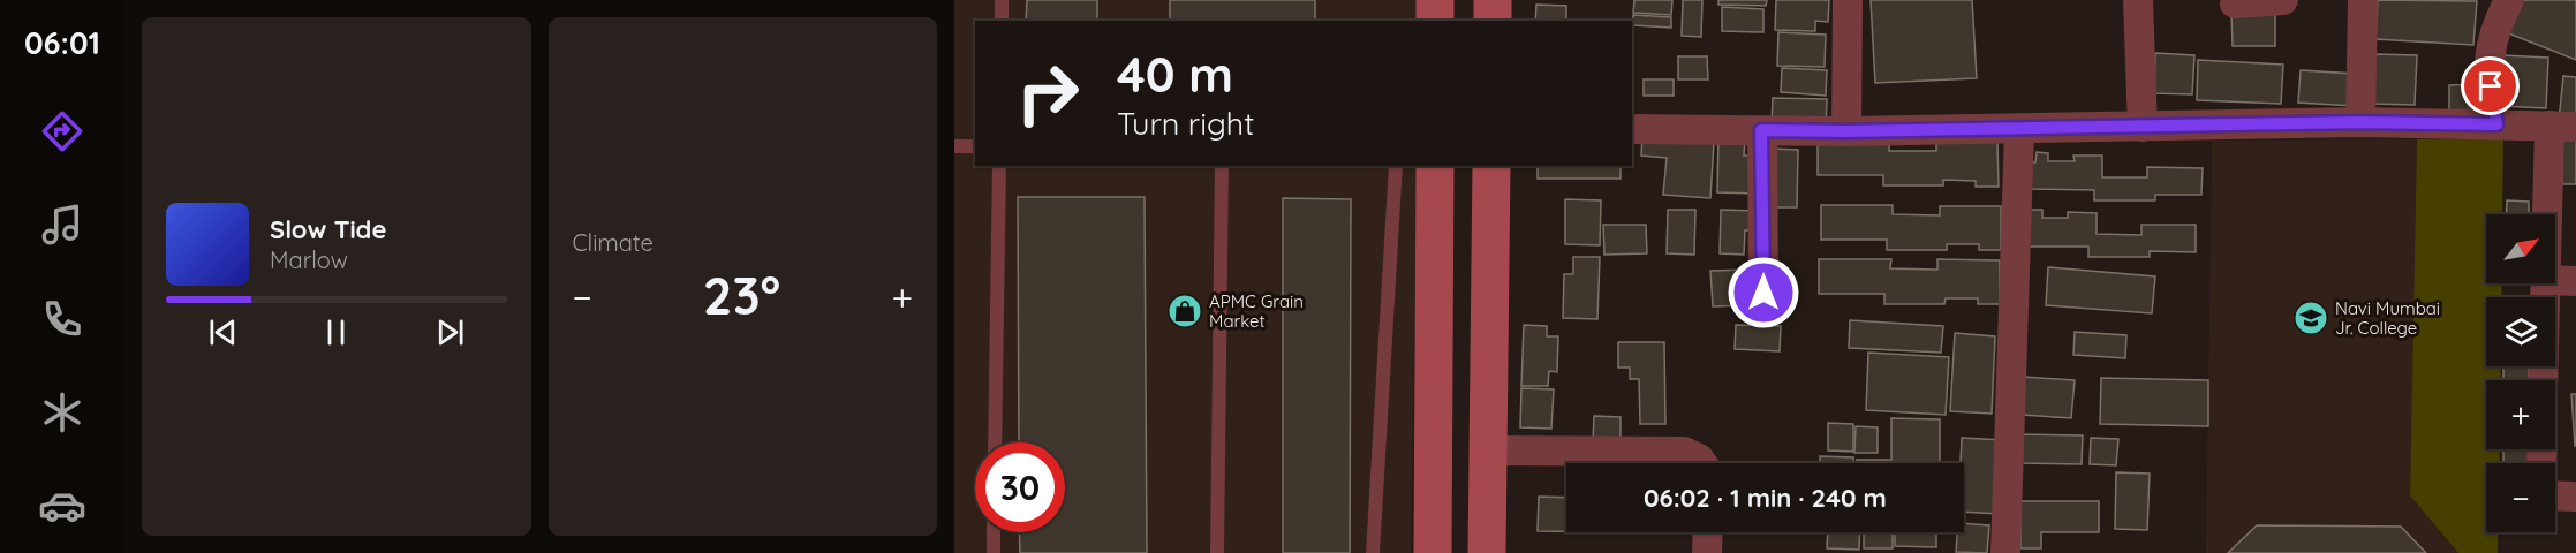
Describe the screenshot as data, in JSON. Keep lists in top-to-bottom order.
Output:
{
  "places": {
    "shop": ["APMC Grain Market"],
    "school or university": ["Navi Mumbai Jr. College"]
  },
  "north": "top right",
  "page": {
    "tabs": "06:01",
    "tile": "Climate",
    "turn": ["40 m", "Turn right"],
    "song": ["Slow Tide", "Marlow"],
    "map_buttons": ["+", "−"],
    "heat": ["−", "23°", "+"],
    "limit": "30",
    "trip": "06:02 · 1 min · 240 m"
  }
}
